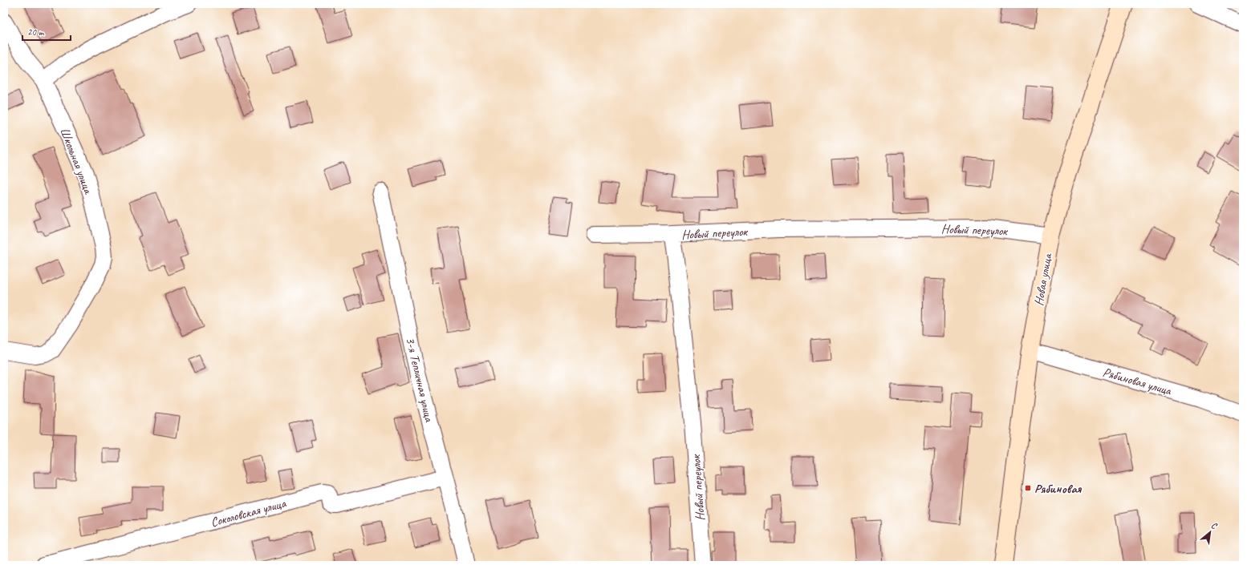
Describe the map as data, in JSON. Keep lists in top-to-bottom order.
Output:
{
  "streets": {
    "main road": ["Новая улица"],
    "street": [
      "Школьная улица",
      "Новый переулок",
      "3-я Тепличная улица",
      "Рябиновая улица",
      "Соколовская улица"
    ]
  },
  "crossings": [
    ["Новый переулок", "Новая улица"],
    ["Новая улица", "Рябиновая улица"],
    ["3-я Тепличная улица", "Соколовская улица"]
  ],
  "places": {
    "transit": ["Рябиновая"]
  },
  "scale_bar": "20 m",
  "north": "top right"
}
